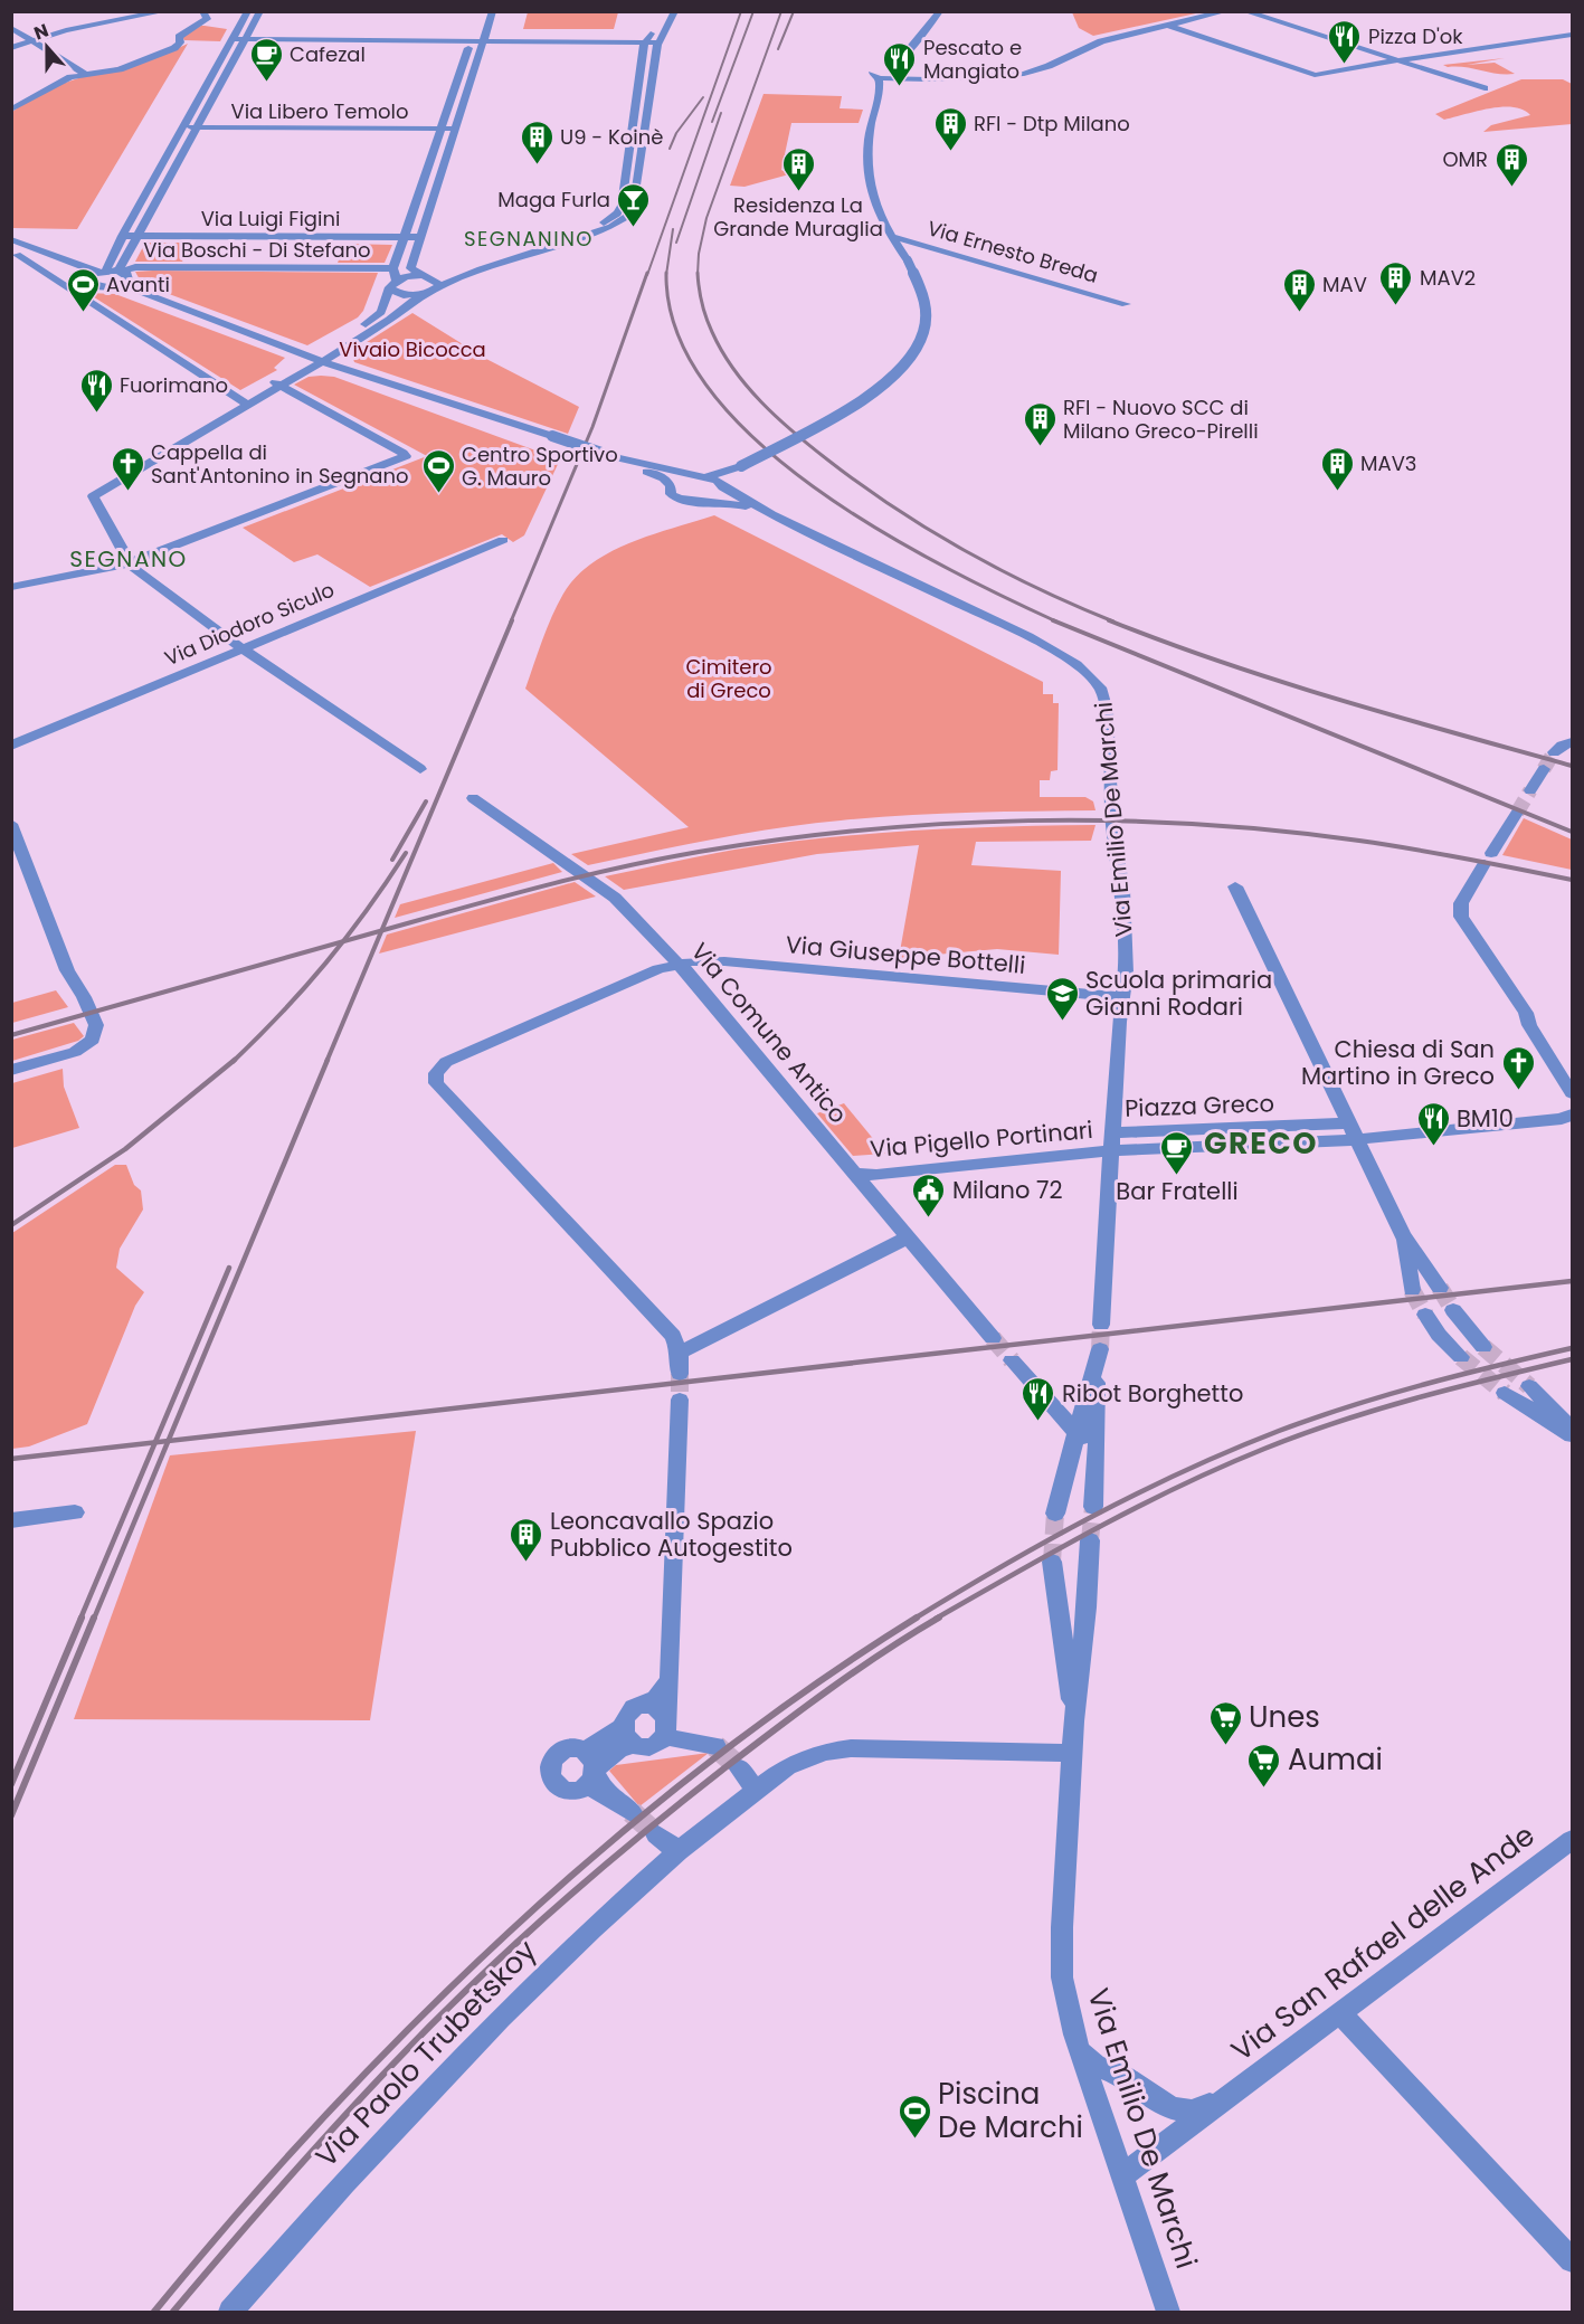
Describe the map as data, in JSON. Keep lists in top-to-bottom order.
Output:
{
  "streets": {
    "street": [
      "Via Libero Temolo",
      "Via Luigi Figini",
      "Via Boschi - Di Stefano",
      "Via Ernesto Breda",
      "Via Diodoro Siculo",
      "Via Emilio De Marchi",
      "Via Giuseppe Bottelli",
      "Via Comune Antico",
      "Piazza Greco",
      "Via Pigello Portinari",
      "Via San Rafael delle Ande",
      "Via Paolo Trubetskoy"
    ]
  },
  "crossings": [
    ["Via Boschi - Di Stefano", "Via Emilio De Marchi"],
    ["Via Ernesto Breda", "Via Emilio De Marchi"],
    ["Via Emilio De Marchi", "Via Giuseppe Bottelli"],
    ["Via Emilio De Marchi", "Piazza Greco"],
    ["Via Emilio De Marchi", "Via Pigello Portinari"],
    ["Via Emilio De Marchi", "Via San Rafael delle Ande"],
    ["Via Emilio De Marchi", "Via Paolo Trubetskoy"],
    ["Via Giuseppe Bottelli", "Via Comune Antico"],
    ["Via Comune Antico", "Via Pigello Portinari"],
    ["Piazza Greco", "Via Pigello Portinari"]
  ],
  "districts": ["SEGNANINO", "SEGNANO", "GRECO"],
  "parks": ["Vivaio Bicocca", "Cimitero di Greco"],
  "places": {
    "restaurant": [
      "Pizza D'ok",
      "Pescato e Mangiato",
      "Fuorimano",
      "BM10",
      "Ribot Borghetto"
    ],
    "cafe": ["Cafezal", "Bar Fratelli"],
    "building": [
      "RFI - Dtp Milano",
      "U9 - Koinè",
      "OMR",
      "Residenza La Grande Muraglia",
      "MAV2",
      "MAV",
      "RFI - Nuovo SCC di Milano Greco-Pirelli",
      "MAV3",
      "Leoncavallo Spazio Pubblico Autogestito"
    ],
    "bar": ["Maga Furla"],
    "sports": ["Avanti", "Centro Sportivo G. Mauro", "Piscina De Marchi"],
    "church": ["Cappella di Sant'Antonino in Segnano", "Chiesa di San Martino in Greco"],
    "school or university": ["Scuola primaria Gianni Rodari"],
    "public building": ["Milano 72"],
    "supermarket": ["Unes", "Aumai"]
  },
  "north": "top"
}
